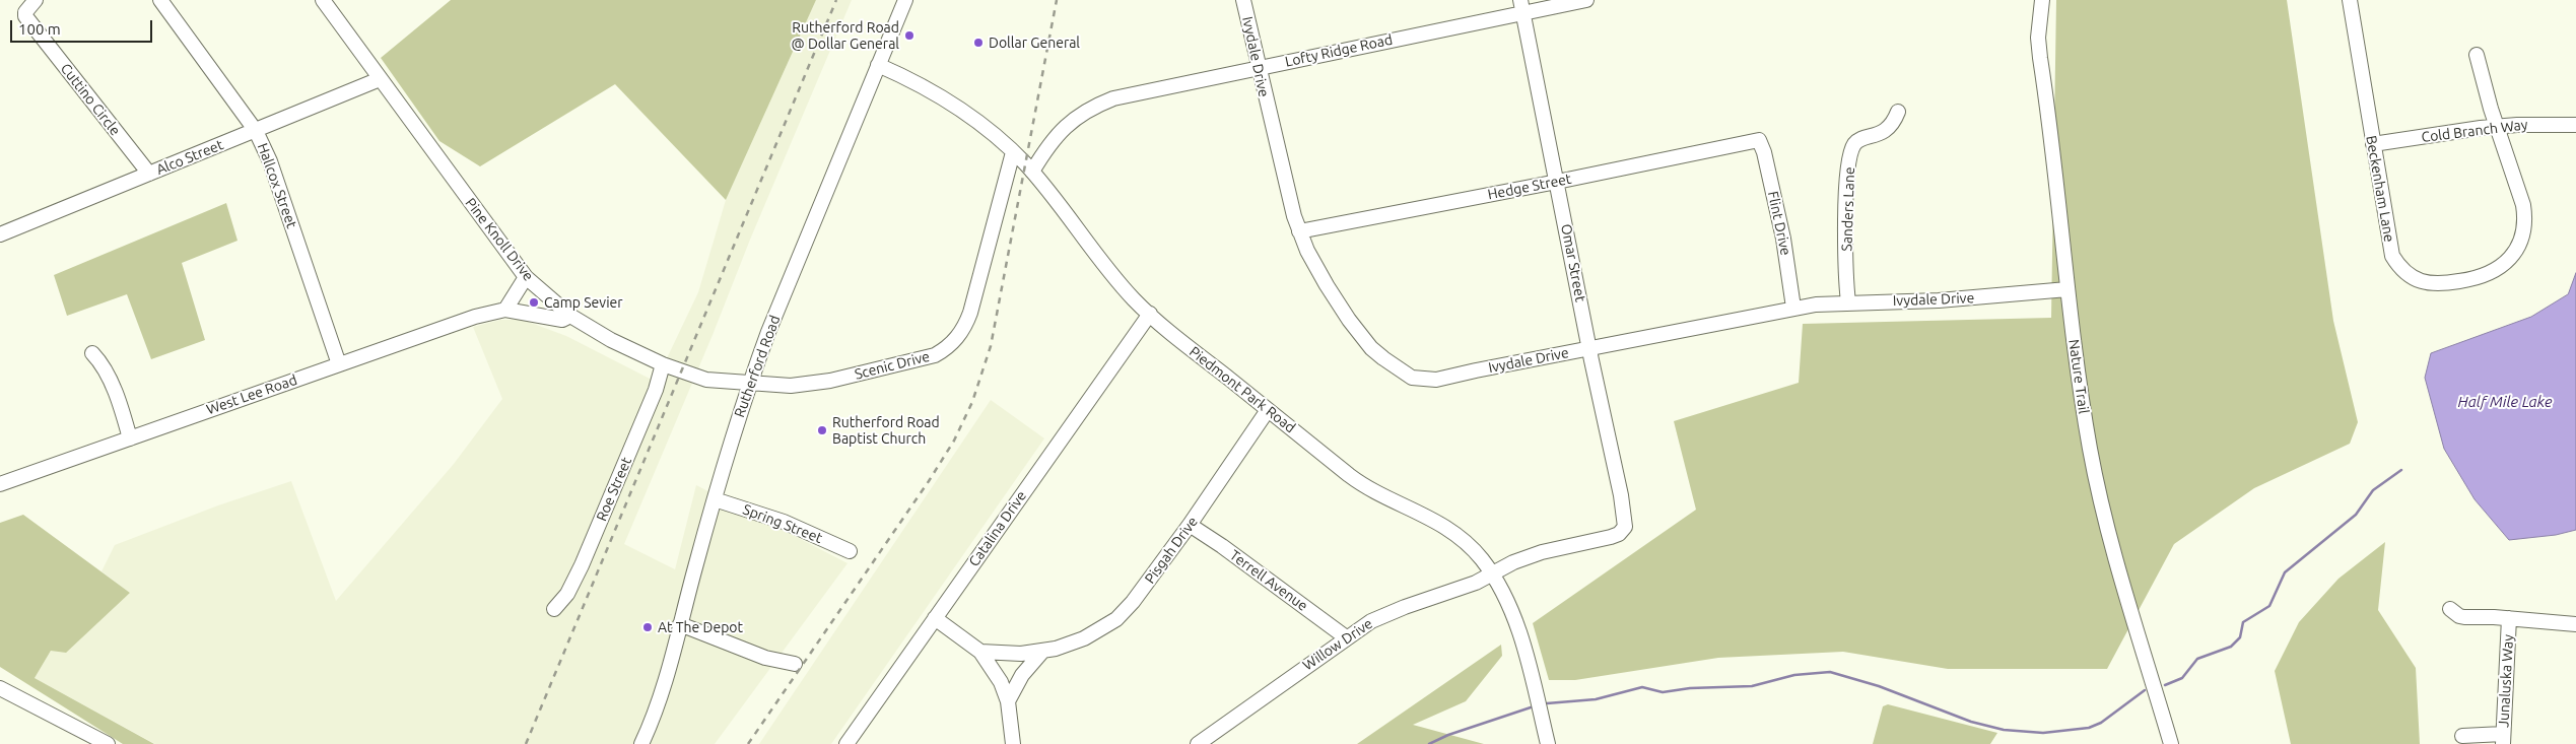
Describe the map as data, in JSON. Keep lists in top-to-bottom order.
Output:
{
  "streets": {
    "street": [
      "Lofty Ridge Road",
      "Ivydale Drive",
      "Cuttino Circle",
      "Cold Branch Way",
      "Alco Street",
      "Hallcox Street",
      "Hedge Street",
      "Beckenham Lane",
      "Sanders Lane",
      "Flint Drive",
      "Pine Knoll Drive",
      "Omar Street",
      "Scenic Drive",
      "Rutherford Road",
      "Nature Trail",
      "Piedmont Park Road",
      "West Lee Road",
      "Roe Street",
      "Spring Street",
      "Catalina Drive",
      "Pisgah Drive",
      "Terrell Avenue",
      "Willow Drive",
      "Junaluska Way"
    ]
  },
  "crossings": [
    ["Lofty Ridge Road", "Ivydale Drive"],
    ["Lofty Ridge Road", "Omar Street"],
    ["Lofty Ridge Road", "Piedmont Park Road"],
    ["Ivydale Drive", "Hedge Street"],
    ["Ivydale Drive", "Sanders Lane"],
    ["Ivydale Drive", "Flint Drive"],
    ["Ivydale Drive", "Omar Street"],
    ["Ivydale Drive", "Nature Trail"],
    ["Cuttino Circle", "Alco Street"],
    ["Cold Branch Way", "Beckenham Lane"],
    ["Alco Street", "Hallcox Street"],
    ["Alco Street", "Pine Knoll Drive"],
    ["Hallcox Street", "West Lee Road"],
    ["Hedge Street", "Flint Drive"],
    ["Hedge Street", "Omar Street"],
    ["Pine Knoll Drive", "Scenic Drive"],
    ["Pine Knoll Drive", "Rutherford Road"],
    ["Pine Knoll Drive", "West Lee Road"],
    ["Pine Knoll Drive", "Roe Street"],
    ["Omar Street", "Willow Drive"],
    ["Scenic Drive", "Rutherford Road"],
    ["Scenic Drive", "Piedmont Park Road"],
    ["Rutherford Road", "Piedmont Park Road"],
    ["Rutherford Road", "Spring Street"],
    ["Piedmont Park Road", "Catalina Drive"],
    ["Piedmont Park Road", "Pisgah Drive"],
    ["Piedmont Park Road", "Willow Drive"],
    ["Pisgah Drive", "Terrell Avenue"],
    ["Terrell Avenue", "Willow Drive"]
  ],
  "water": ["Half Mile Lake"],
  "places": [
    "Rutherford Road @ Dollar General",
    "Dollar General",
    "Camp Sevier",
    "Rutherford Road Baptist Church",
    "At The Depot"
  ],
  "scale_bar": "100 m"
}
